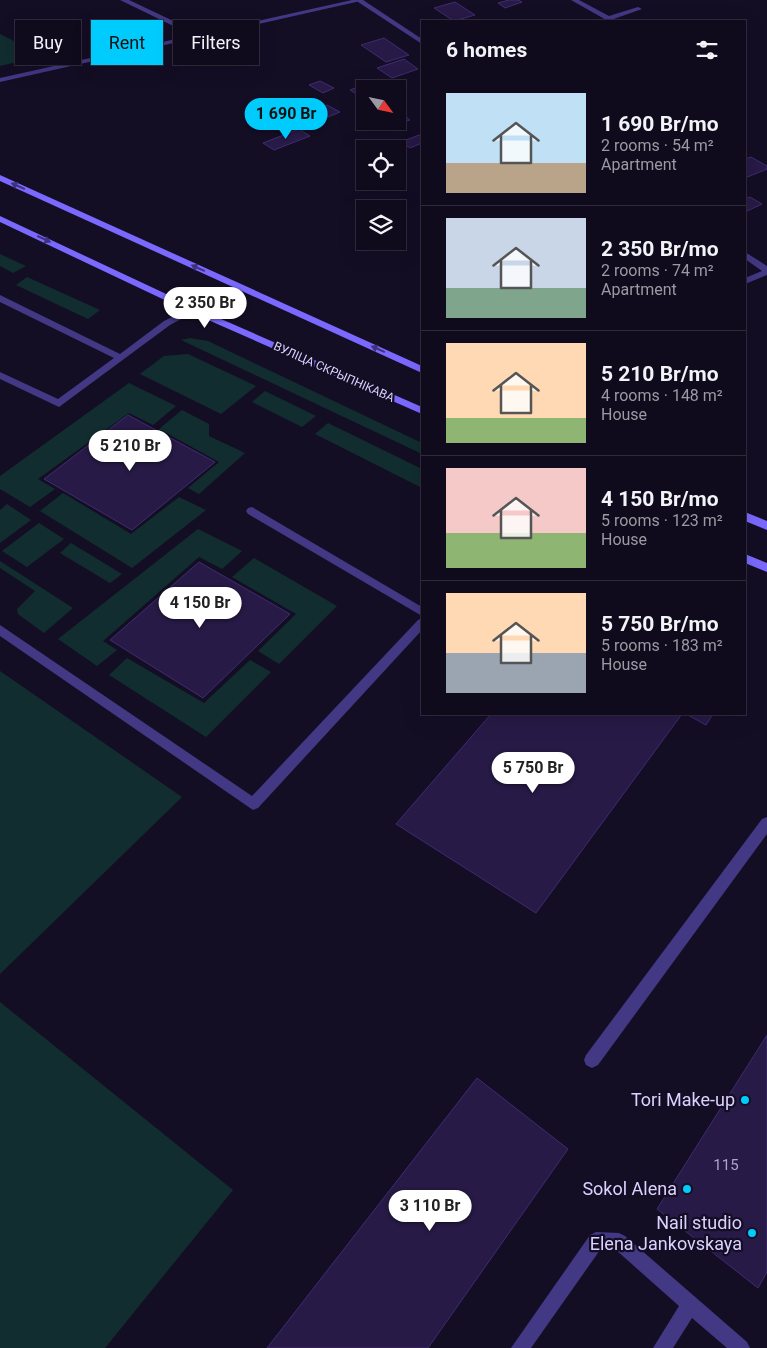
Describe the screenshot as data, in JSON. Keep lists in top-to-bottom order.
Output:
{
  "streets": {
    "main road": ["ВУЛІЦА СКРЫПНІКАВА"]
  },
  "places": ["Tori Make-up", "Sokol Alena", "Nail studio Elena Jankovskaya"],
  "house_numbers": ["115"],
  "north": "bottom right",
  "page": {
    "chip": ["Buy", "Rent", "Filters"],
    "heading": "6 homes",
    "list": [
      {
        "name": "1 690 Br/mo",
        "note": "2 rooms · 54 m² · Apartment"
      },
      {
        "name": "2 350 Br/mo",
        "note": "2 rooms · 74 m² · Apartment"
      },
      {
        "name": "5 210 Br/mo",
        "note": "4 rooms · 148 m² · House"
      },
      {
        "name": "4 150 Br/mo",
        "note": "5 rooms · 123 m² · House"
      },
      {
        "name": "5 750 Br/mo",
        "note": "5 rooms · 183 m² · House"
      }
    ],
    "price": [
      "1 690 Br",
      "2 350 Br",
      "5 210 Br",
      "4 150 Br",
      "5 750 Br",
      "3 110 Br"
    ]
  }
}
